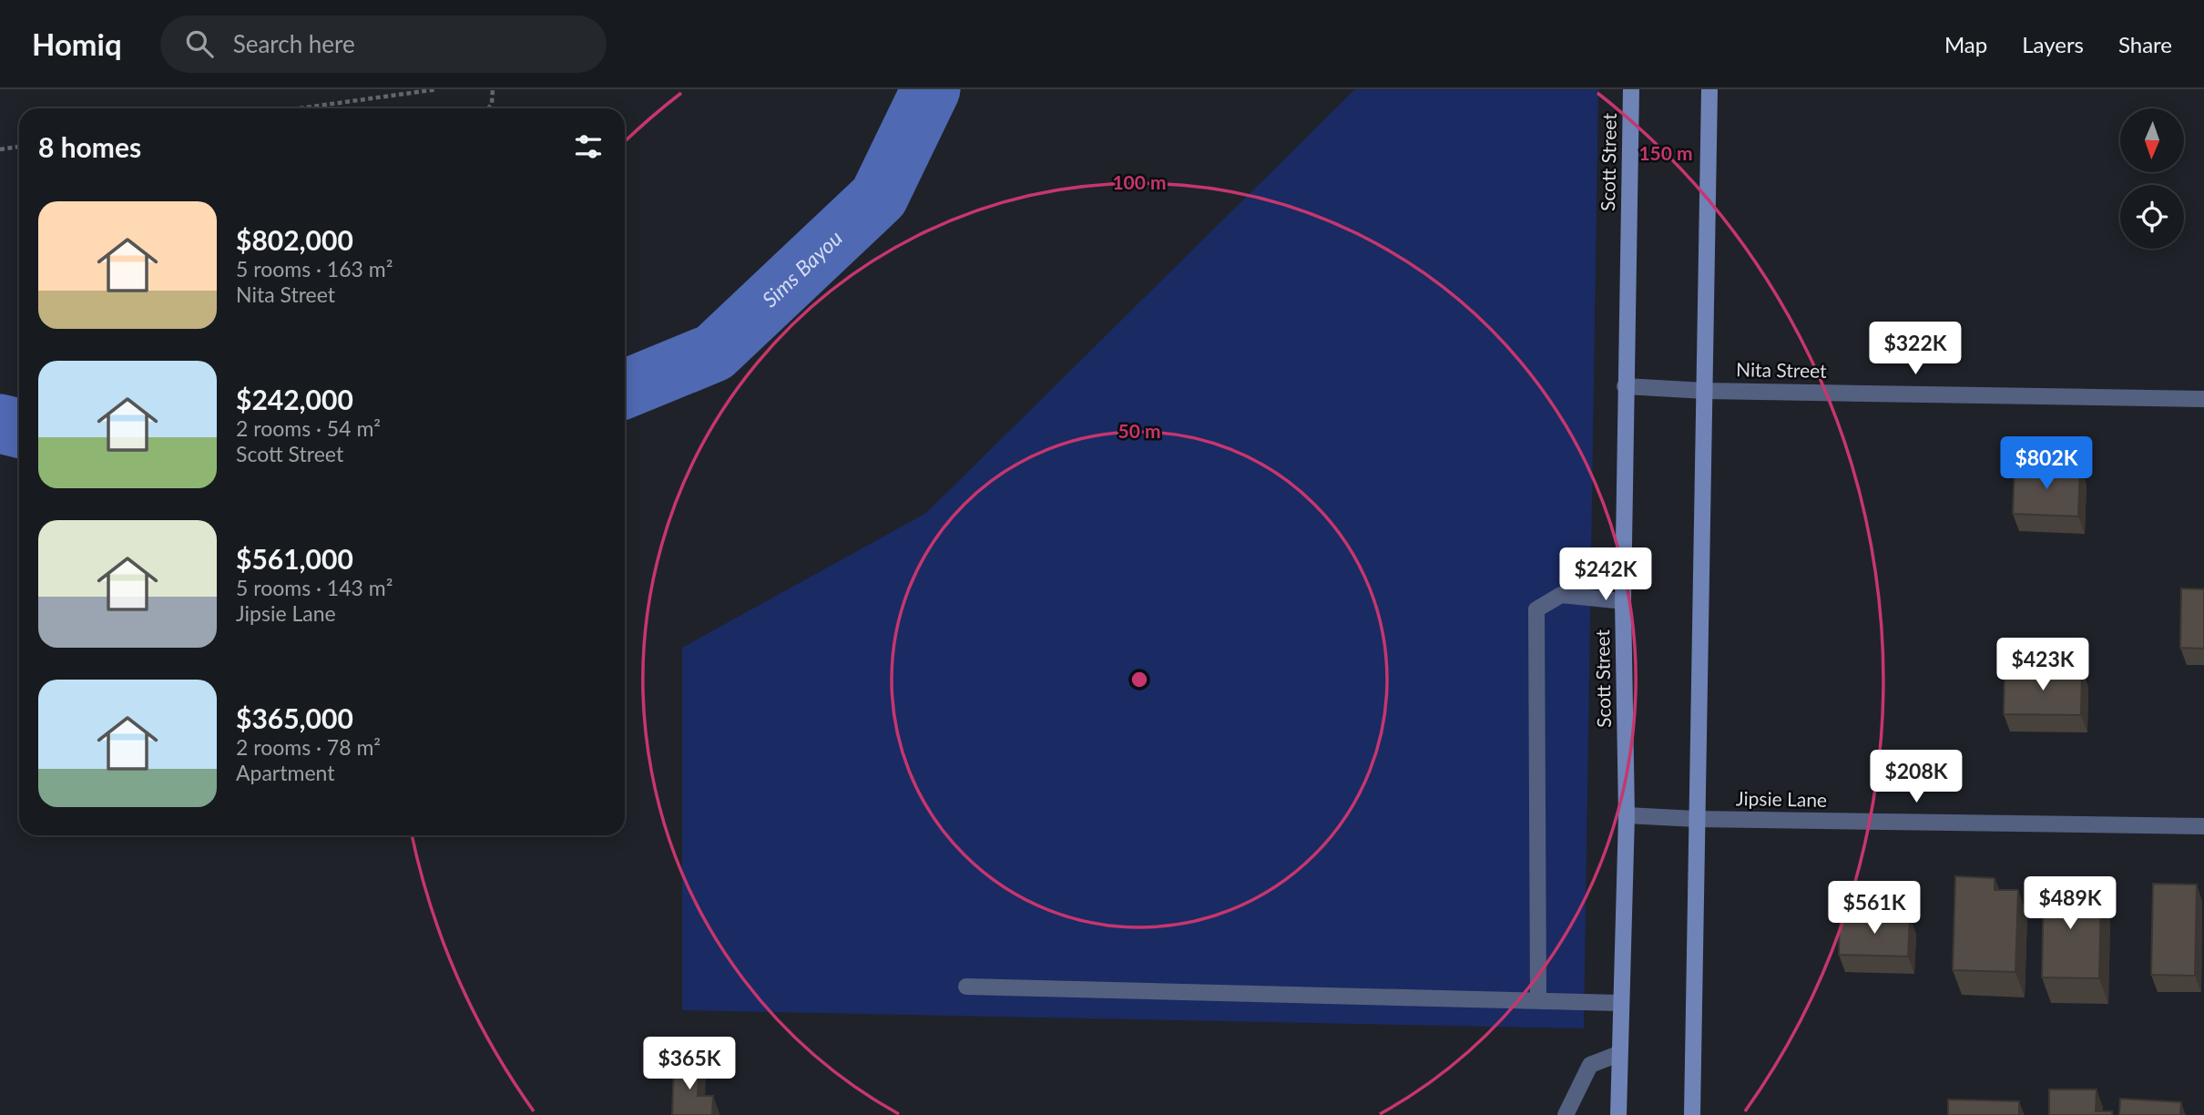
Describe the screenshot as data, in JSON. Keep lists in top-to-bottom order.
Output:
{
  "streets": {
    "main road": ["Scott Street"],
    "street": ["Nita Street", "Jipsie Lane"]
  },
  "crossings": [
    ["Scott Street", "Nita Street"],
    ["Scott Street", "Jipsie Lane"]
  ],
  "water": ["Sims Bayou"],
  "north": "bottom",
  "page": {
    "header": "Homiq",
    "search": "Search here",
    "nav": ["Map", "Layers", "Share"],
    "heading": "8 homes",
    "list": [
      {
        "name": "$802,000",
        "note": "5 rooms · 163 m² · Nita Street"
      },
      {
        "name": "$242,000",
        "note": "2 rooms · 54 m² · Scott Street"
      },
      {
        "name": "$561,000",
        "note": "5 rooms · 143 m² · Jipsie Lane"
      },
      {
        "name": "$365,000",
        "note": "2 rooms · 78 m² · Apartment"
      }
    ],
    "price": [
      "$322K",
      "$802K",
      "$242K",
      "$423K",
      "$208K",
      "$489K",
      "$561K",
      "$365K"
    ]
  },
  "rings": ["150 m", "100 m", "50 m"]
}
